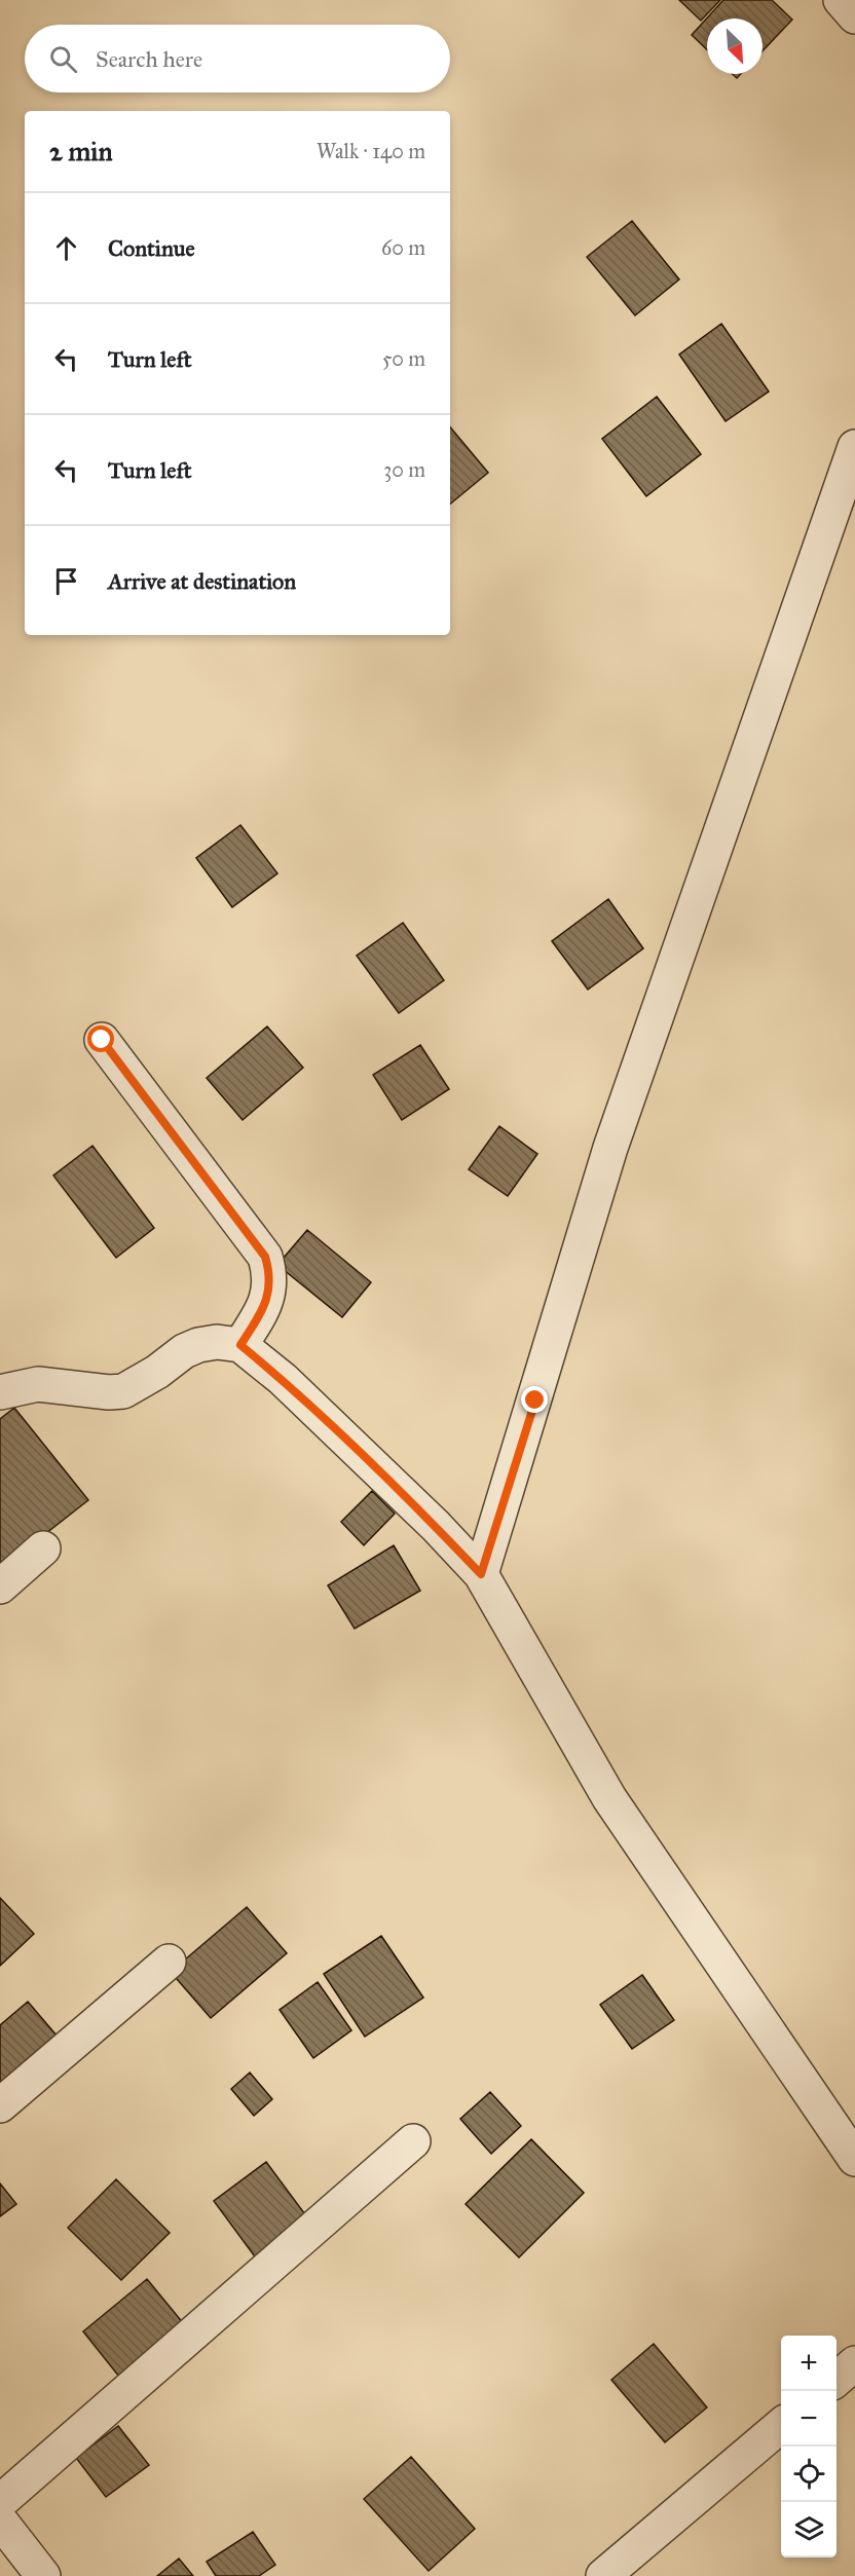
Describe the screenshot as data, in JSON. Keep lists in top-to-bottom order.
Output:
{
  "north": "bottom right",
  "page": {
    "search": "Search here",
    "heading": ["2 min", "Walk · 140 m"],
    "list": [
      ["Continue", "60 m"],
      ["Turn left", "50 m"],
      ["Turn left", "30 m"],
      "Arrive at destination"
    ],
    "map_buttons": ["+", "−"]
  }
}
